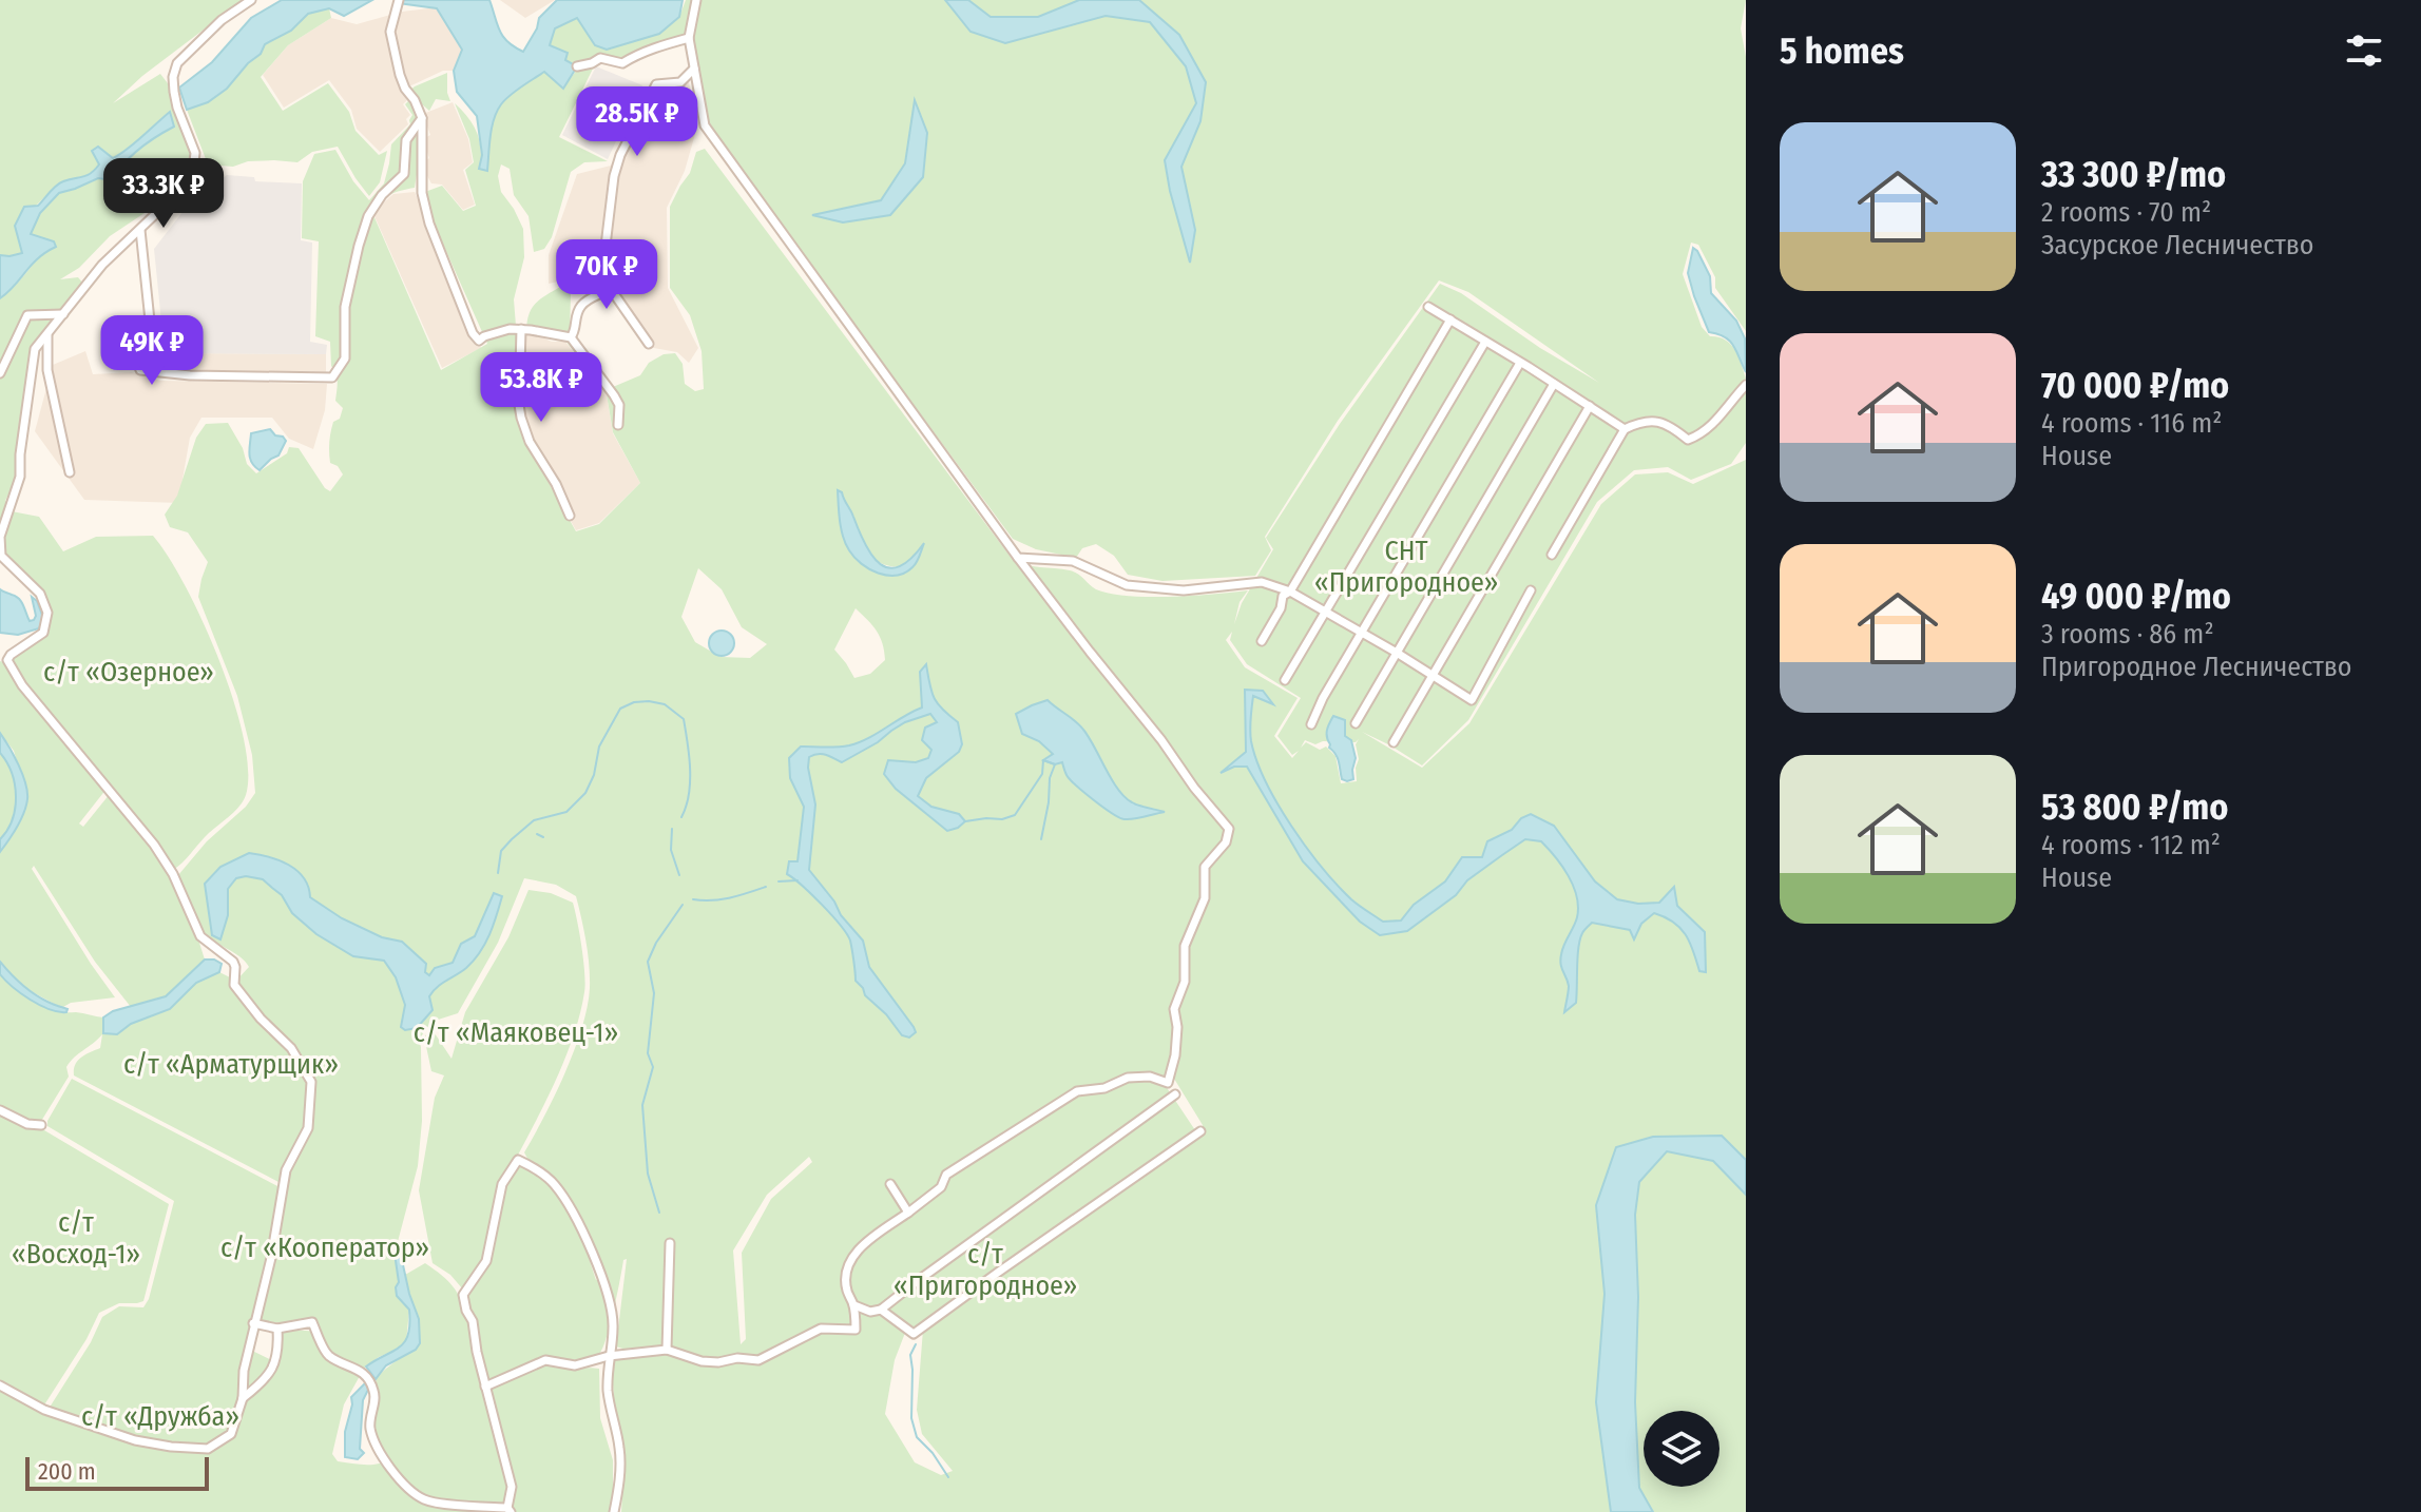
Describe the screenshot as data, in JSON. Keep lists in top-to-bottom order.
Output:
{
  "parks": [
    "СНТ «Пригородное»",
    "с/т «Озерное»",
    "с/т «Маяковец-1»",
    "с/т «Арматурщик»",
    "с/т «Восход-1»",
    "с/т «Кооператор»",
    "с/т «Пригородное»",
    "с/т «Дружба»"
  ],
  "scale_bar": "200 m",
  "page": {
    "heading": "5 homes",
    "price": [
      "28.5K ₽",
      "33.3K ₽",
      "70K ₽",
      "49K ₽",
      "53.8K ₽"
    ],
    "list": [
      {
        "name": "33 300 ₽/mo",
        "note": "2 rooms · 70 m² · Засурское Лесничество"
      },
      {
        "name": "70 000 ₽/mo",
        "note": "4 rooms · 116 m² · House"
      },
      {
        "name": "49 000 ₽/mo",
        "note": "3 rooms · 86 m² · Пригородное Лесничество"
      },
      {
        "name": "53 800 ₽/mo",
        "note": "4 rooms · 112 m² · House"
      }
    ],
    "scale": "200 m"
  }
}
